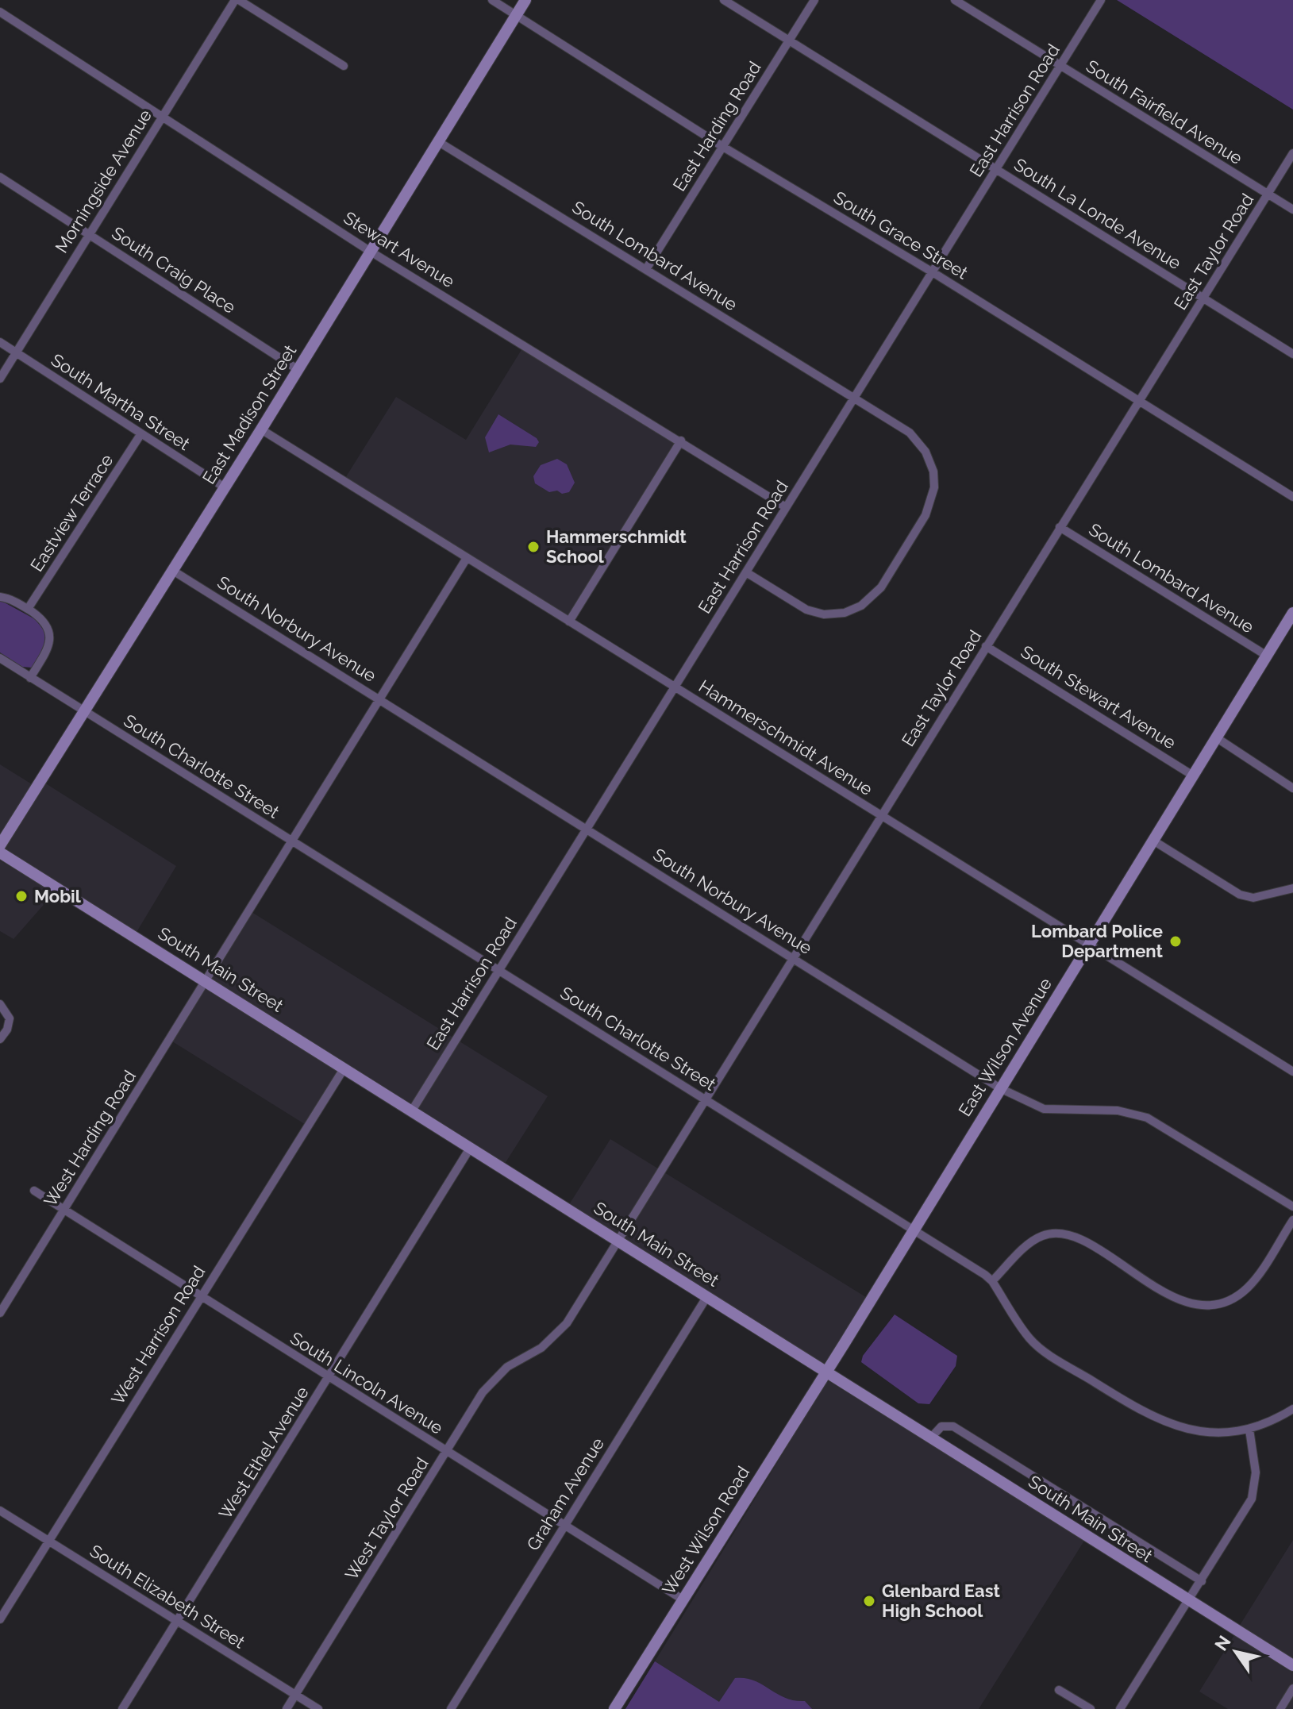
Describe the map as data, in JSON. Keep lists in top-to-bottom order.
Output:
{
  "streets": {
    "street": [
      "East Harrison Road",
      "South Fairfield Avenue",
      "East Harding Road",
      "Morningside Avenue",
      "South La Londe Avenue",
      "South Grace Street",
      "Stewart Avenue",
      "East Taylor Road",
      "South Lombard Avenue",
      "South Craig Place",
      "South Martha Street",
      "East Madison Street",
      "Eastview Terrace",
      "South Norbury Avenue",
      "South Stewart Avenue",
      "Hammerschmidt Avenue",
      "South Charlotte Street",
      "South Main Street",
      "East Wilson Avenue",
      "West Harding Road",
      "West Harrison Road",
      "South Lincoln Avenue",
      "West Ethel Avenue",
      "Graham Avenue",
      "West Taylor Road",
      "West Wilson Road",
      "South Elizabeth Street"
    ]
  },
  "crossings": [
    ["East Harrison Road", "South Fairfield Avenue"],
    ["East Harrison Road", "South La Londe Avenue"],
    ["East Harrison Road", "South Grace Street"],
    ["East Harrison Road", "Stewart Avenue"],
    ["East Harrison Road", "South Lombard Avenue"],
    ["East Harrison Road", "South Norbury Avenue"],
    ["East Harrison Road", "Hammerschmidt Avenue"],
    ["East Harrison Road", "South Charlotte Street"],
    ["East Harrison Road", "South Main Street"],
    ["South Fairfield Avenue", "East Taylor Road"],
    ["East Harding Road", "South La Londe Avenue"],
    ["East Harding Road", "South Grace Street"],
    ["East Harding Road", "South Lombard Avenue"],
    ["Morningside Avenue", "Stewart Avenue"],
    ["Morningside Avenue", "South Craig Place"],
    ["Morningside Avenue", "South Martha Street"],
    ["South La Londe Avenue", "East Taylor Road"],
    ["South Grace Street", "East Taylor Road"],
    ["South Grace Street", "East Madison Street"],
    ["Stewart Avenue", "East Madison Street"],
    ["East Taylor Road", "South Lombard Avenue"],
    ["East Taylor Road", "South Norbury Avenue"],
    ["East Taylor Road", "South Stewart Avenue"],
    ["East Taylor Road", "Hammerschmidt Avenue"],
    ["East Taylor Road", "South Charlotte Street"],
    ["East Taylor Road", "South Main Street"],
    ["East Taylor Road", "West Taylor Road"],
    ["South Lombard Avenue", "East Madison Street"],
    ["South Lombard Avenue", "East Wilson Avenue"],
    ["South Craig Place", "East Madison Street"],
    ["South Martha Street", "East Madison Street"],
    ["South Martha Street", "Eastview Terrace"],
    ["East Madison Street", "South Norbury Avenue"],
    ["East Madison Street", "Hammerschmidt Avenue"],
    ["East Madison Street", "South Charlotte Street"],
    ["South Norbury Avenue", "East Wilson Avenue"],
    ["South Stewart Avenue", "East Wilson Avenue"],
    ["Hammerschmidt Avenue", "East Wilson Avenue"],
    ["South Charlotte Street", "East Wilson Avenue"],
    ["South Main Street", "East Wilson Avenue"],
    ["South Main Street", "West Harding Road"],
    ["South Main Street", "West Harrison Road"],
    ["South Main Street", "West Ethel Avenue"],
    ["South Main Street", "Graham Avenue"],
    ["South Main Street", "West Taylor Road"],
    ["South Main Street", "West Wilson Road"],
    ["East Wilson Avenue", "West Wilson Road"],
    ["West Harding Road", "South Lincoln Avenue"],
    ["West Harrison Road", "South Lincoln Avenue"],
    ["West Harrison Road", "South Elizabeth Street"],
    ["South Lincoln Avenue", "West Ethel Avenue"],
    ["South Lincoln Avenue", "Graham Avenue"],
    ["South Lincoln Avenue", "West Taylor Road"],
    ["South Lincoln Avenue", "West Wilson Road"],
    ["West Ethel Avenue", "South Elizabeth Street"],
    ["West Taylor Road", "South Elizabeth Street"]
  ],
  "places": [
    "Hammerschmidt School",
    "Mobil",
    "Lombard Police Department",
    "Glenbard East High School"
  ],
  "north": "top left"
}
